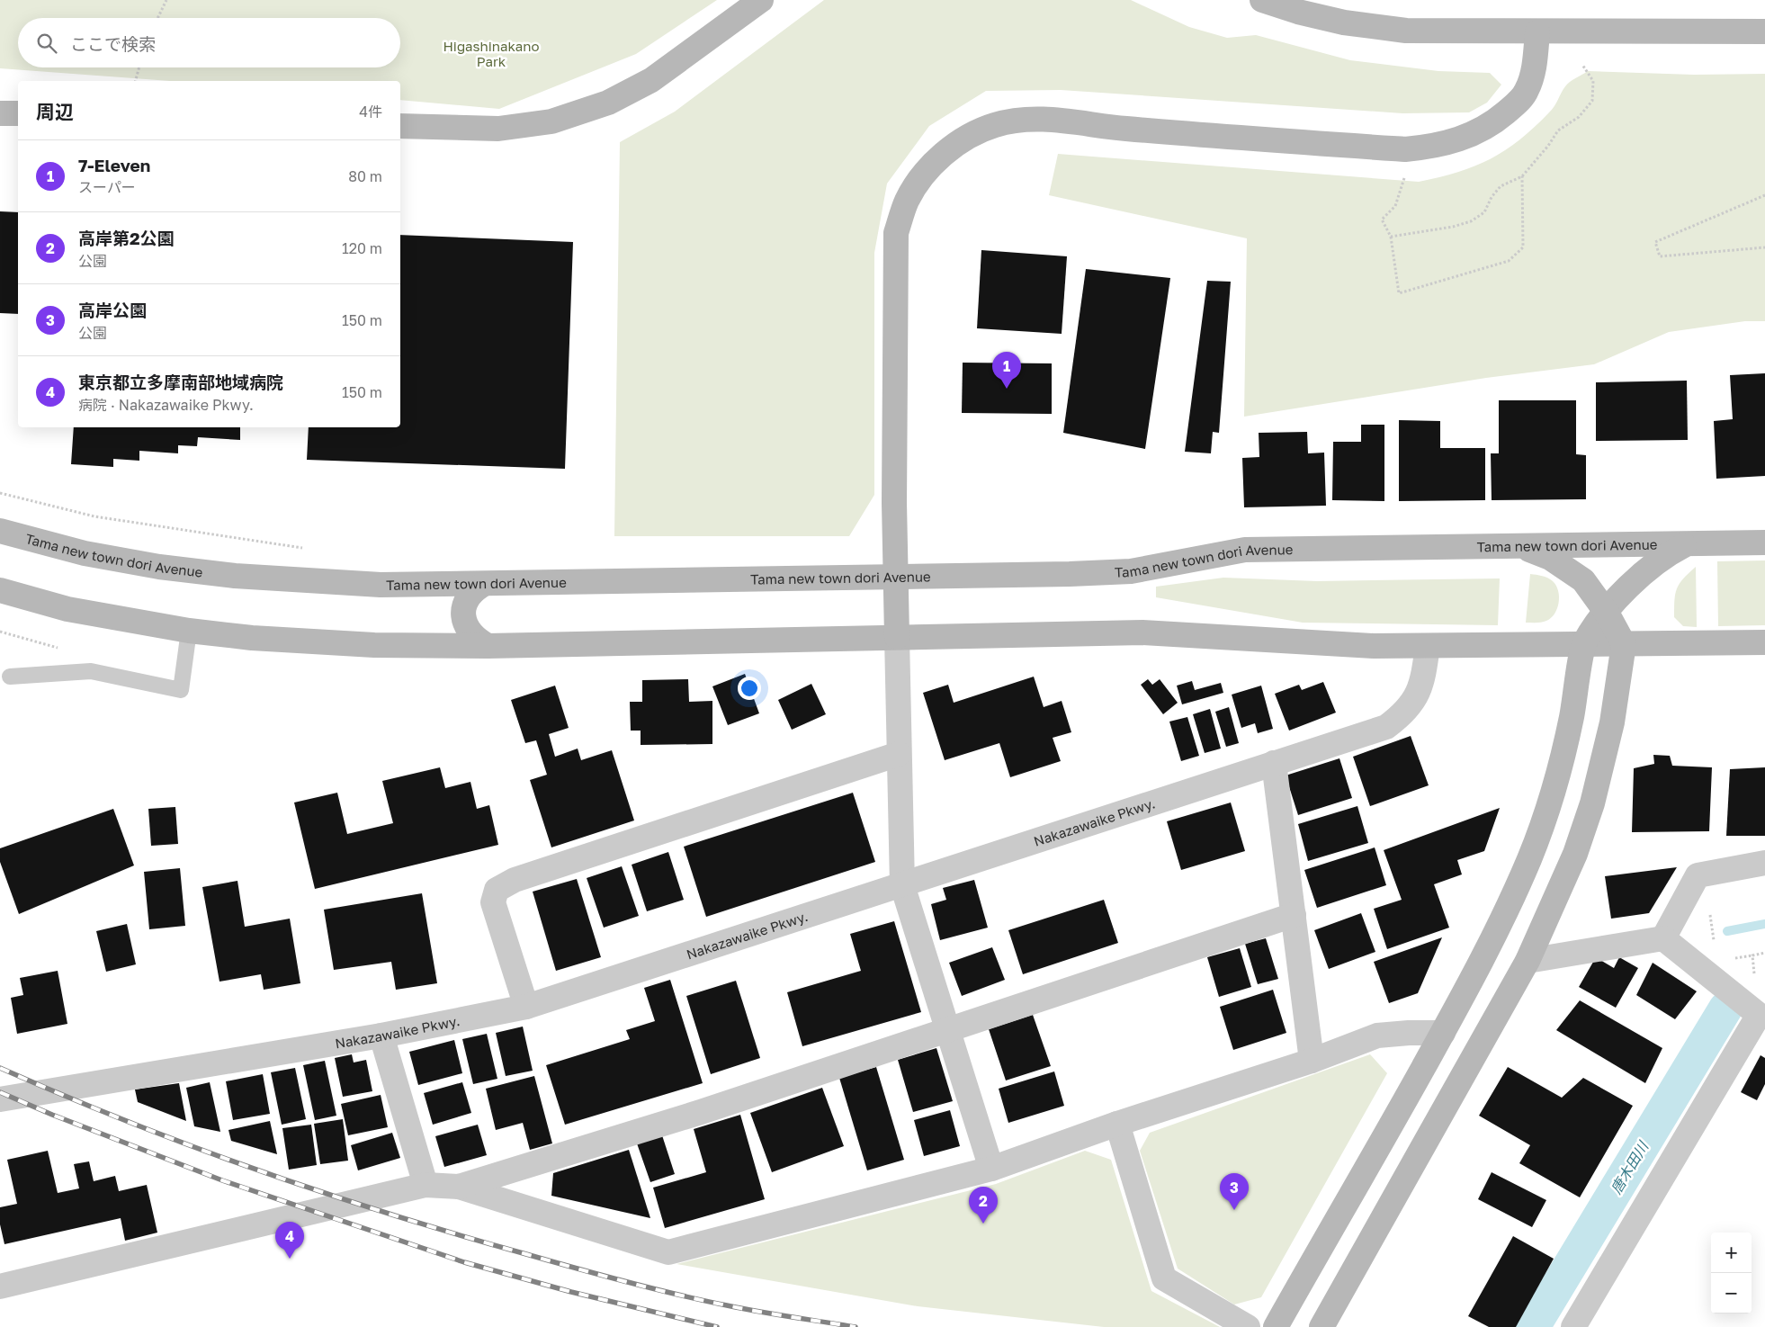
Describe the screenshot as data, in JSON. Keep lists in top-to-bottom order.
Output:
{
  "streets": {
    "main road": ["Tama new town dori Avenue"],
    "street": ["Nakazawaike Pkwy."]
  },
  "water": ["唐木田川"],
  "parks": ["Higashinakano Park"],
  "page": {
    "search": "ここで検索",
    "heading": ["周辺", "4件"],
    "list": [
      {
        "mark": "1",
        "name": "7-Eleven",
        "note": "スーパー",
        "value": "80 m"
      },
      {
        "mark": "2",
        "name": "高岸第2公園",
        "note": "公園",
        "value": "120 m"
      },
      {
        "mark": "3",
        "name": "高岸公園",
        "note": "公園",
        "value": "150 m"
      },
      {
        "mark": "4",
        "name": "東京都立多摩南部地域病院",
        "note": "病院 · Nakazawaike Pkwy.",
        "value": "150 m"
      }
    ],
    "pins": [
      "1",
      "3",
      "2",
      "4"
    ],
    "map_buttons": ["+", "−"]
  }
}
